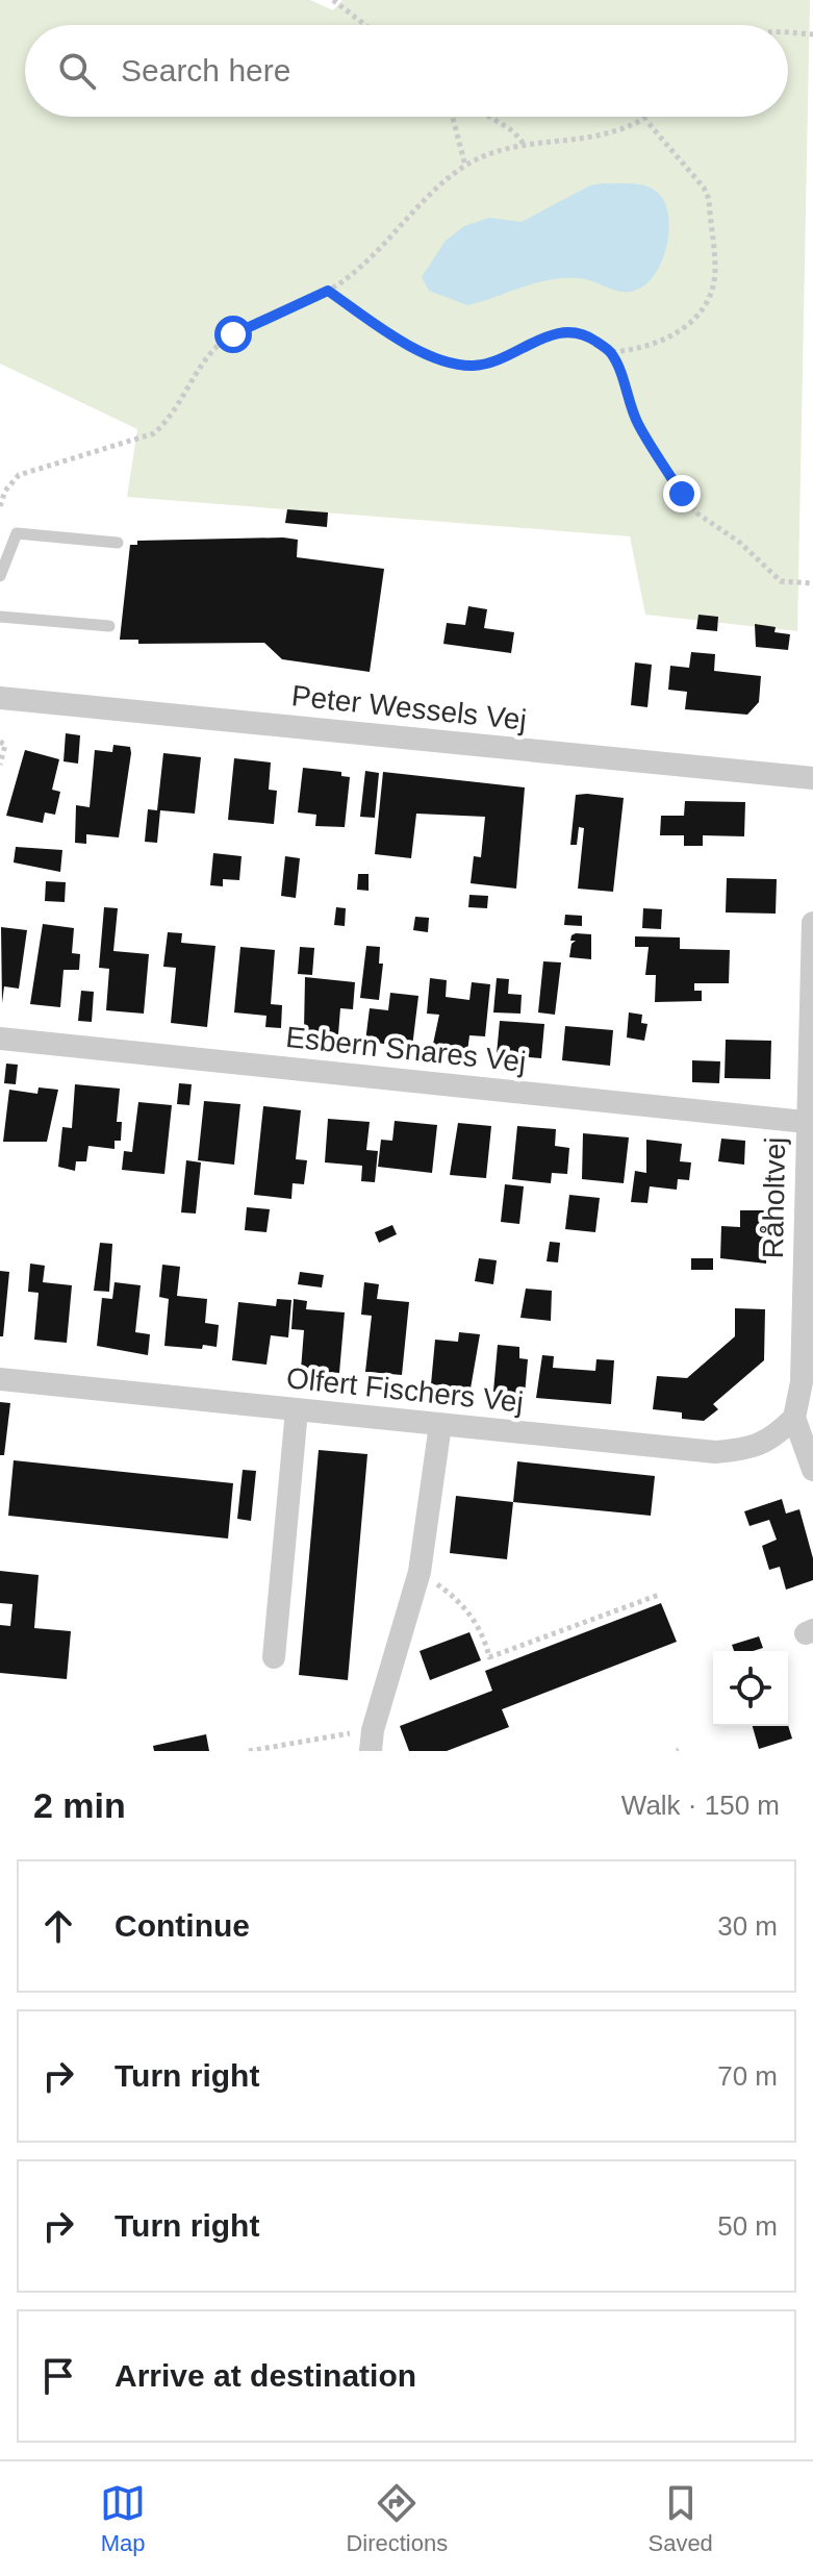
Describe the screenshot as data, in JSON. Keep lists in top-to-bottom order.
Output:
{
  "streets": {
    "street": [
      "Peter Wessels Vej",
      "Esbern Snares Vej",
      "Råholtvej",
      "Olfert Fischers Vej"
    ]
  },
  "crossings": [
    ["Esbern Snares Vej", "Råholtvej"],
    ["Råholtvej", "Olfert Fischers Vej"]
  ],
  "page": {
    "search": "Search here",
    "heading": ["2 min", "Walk · 150 m"],
    "list": [
      ["Continue", "30 m"],
      ["Turn right", "70 m"],
      ["Turn right", "50 m"],
      "Arrive at destination"
    ],
    "nav": ["Map", "Directions", "Saved"]
  }
}
